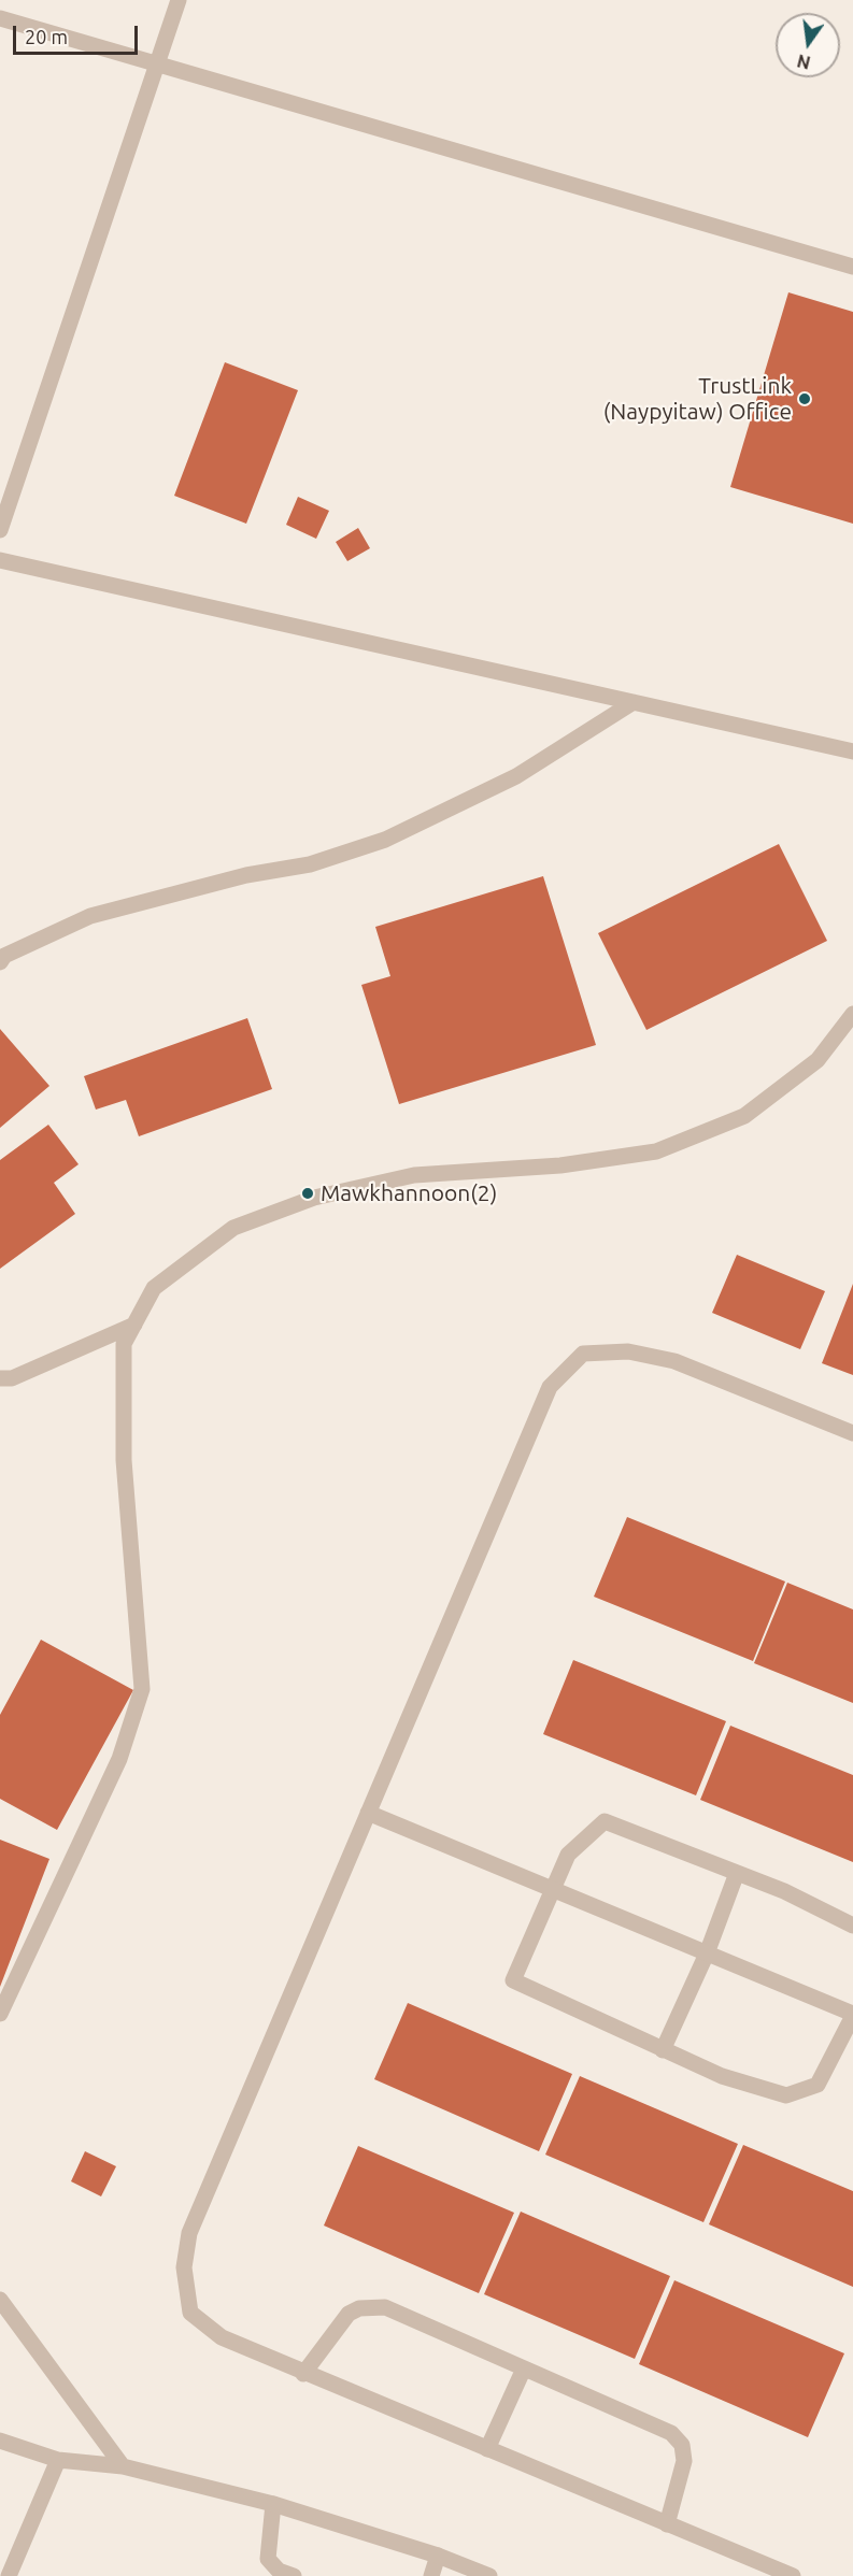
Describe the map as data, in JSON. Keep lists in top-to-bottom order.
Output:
{
  "places": ["TrustLink (Naypyitaw) Office", "Mawkhannoon(2)"],
  "scale_bar": "20 m",
  "north": "bottom"
}
